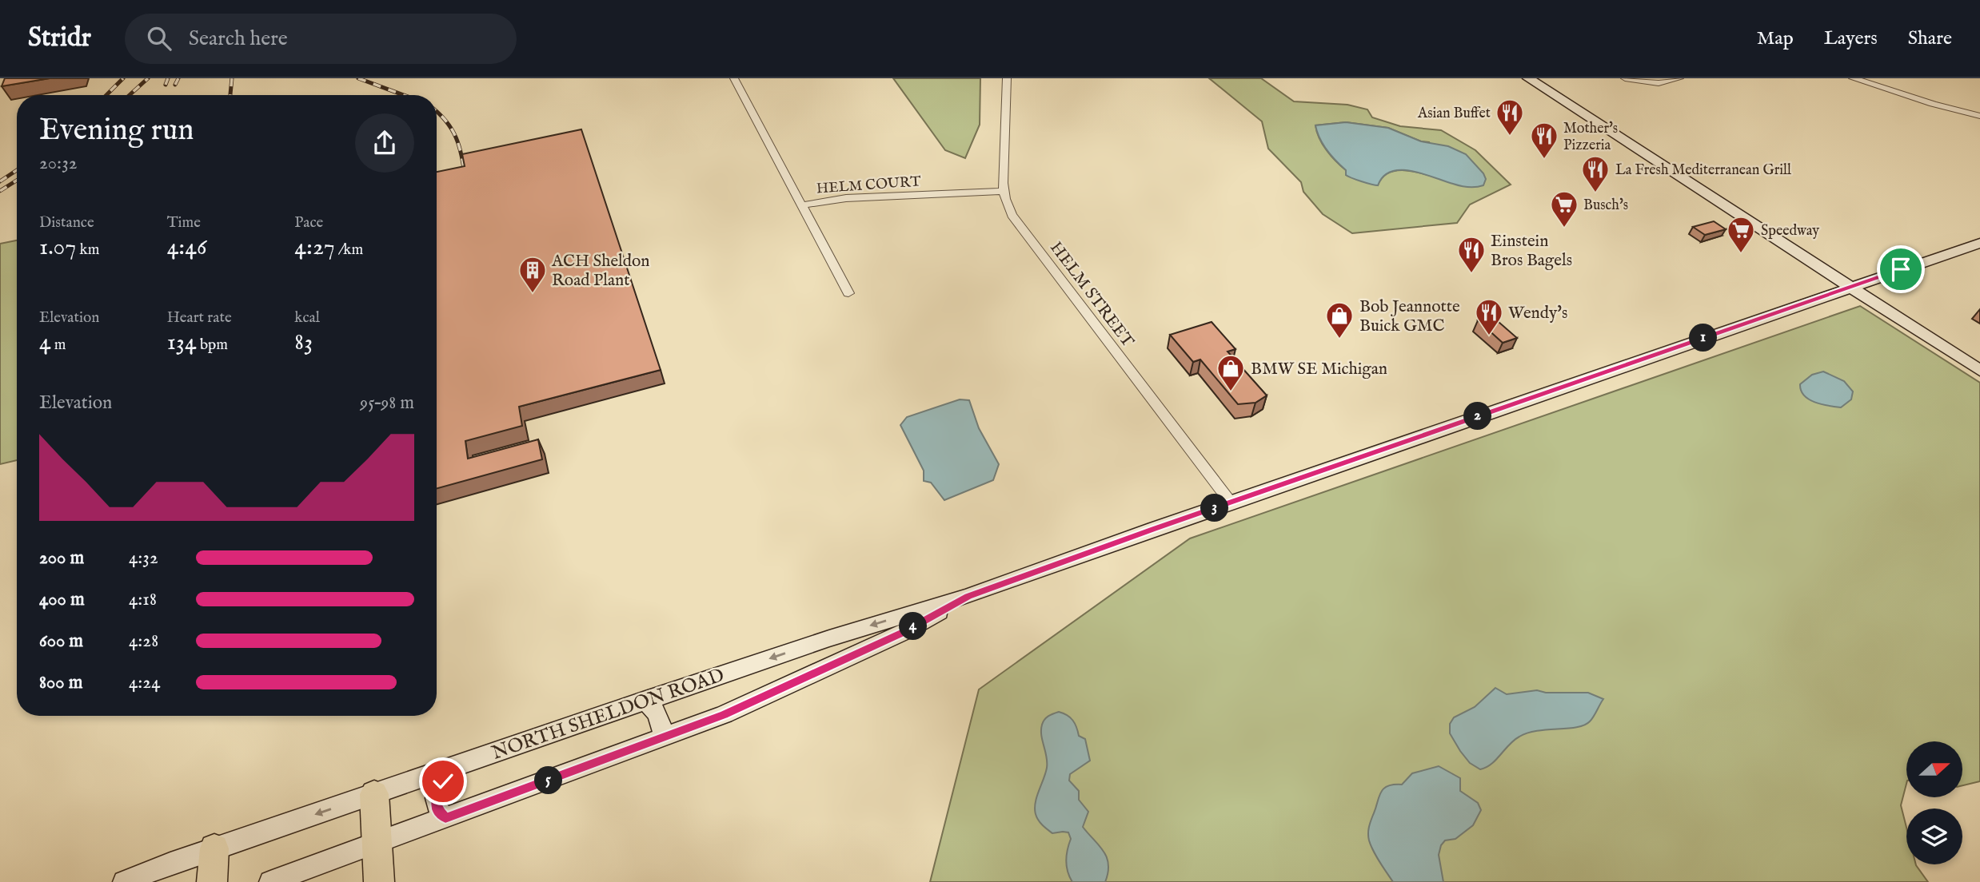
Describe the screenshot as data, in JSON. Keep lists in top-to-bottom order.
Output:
{
  "streets": {
    "main road": ["NORTH SHELDON ROAD"],
    "street": ["HELM COURT", "HELM STREET"]
  },
  "crossings": [
    ["HELM COURT", "HELM STREET"],
    ["HELM STREET", "NORTH SHELDON ROAD"]
  ],
  "places": {
    "restaurant": [
      "Asian Buffet",
      "Mother's Pizzeria",
      "La Fresh Mediterranean Grill",
      "Einstein Bros Bagels",
      "Wendy's"
    ],
    "supermarket": ["Busch's", "Speedway"],
    "building": ["ACH Sheldon Road Plant"],
    "shop": ["Bob Jeannotte Buick GMC", "BMW SE Michigan"]
  },
  "north": "right",
  "page": {
    "header": "Stridr",
    "search": "Search here",
    "nav": ["Map", "Layers", "Share"],
    "heading": ["Evening run", "20:32"],
    "stats": [
      ["Distance", "1.07 km"],
      ["Time", "4:46"],
      ["Pace", "4:27 /km"],
      ["Elevation", "4 m"],
      ["Heart rate", "134 bpm"],
      ["kcal", "83"]
    ],
    "pins": [
      "1",
      "2",
      "3",
      "4",
      "5"
    ],
    "chart": ["Elevation", "95–98 m"],
    "list": [
      {
        "name": "200 m",
        "note": "4:32"
      },
      {
        "name": "400 m",
        "note": "4:18"
      },
      {
        "name": "600 m",
        "note": "4:28"
      },
      {
        "name": "800 m",
        "note": "4:24"
      }
    ]
  }
}
